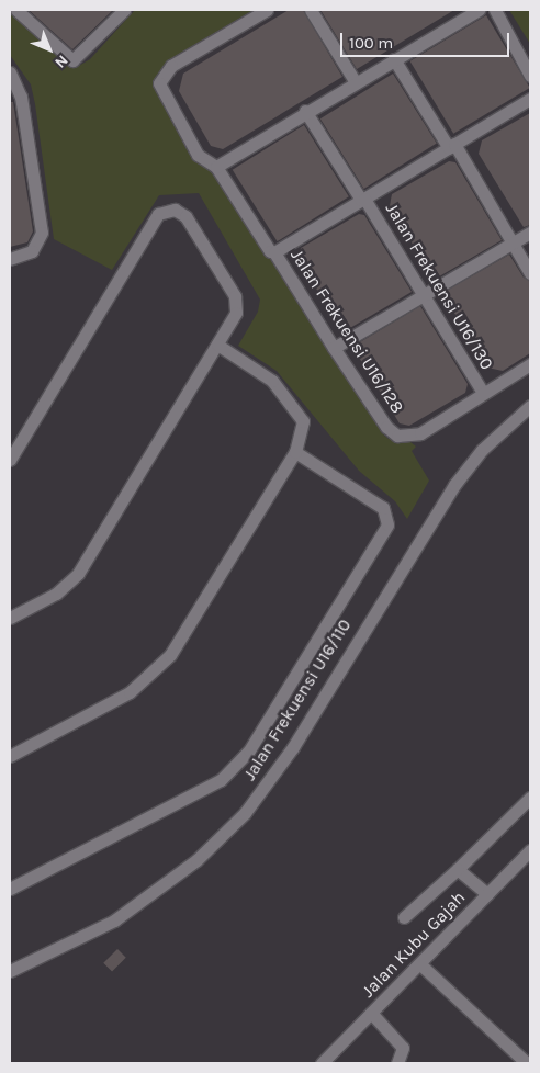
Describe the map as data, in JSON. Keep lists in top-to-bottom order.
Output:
{
  "streets": {
    "street": [
      "Jalan Frekuensi U16/130",
      "Jalan Frekuensi U16/128",
      "Jalan Frekuensi U16/110",
      "Jalan Kubu Gajah"
    ]
  },
  "crossings": [
    ["Jalan Frekuensi U16/130", "Jalan Frekuensi U16/128"]
  ],
  "scale_bar": "100 m",
  "north": "bottom right"
}
